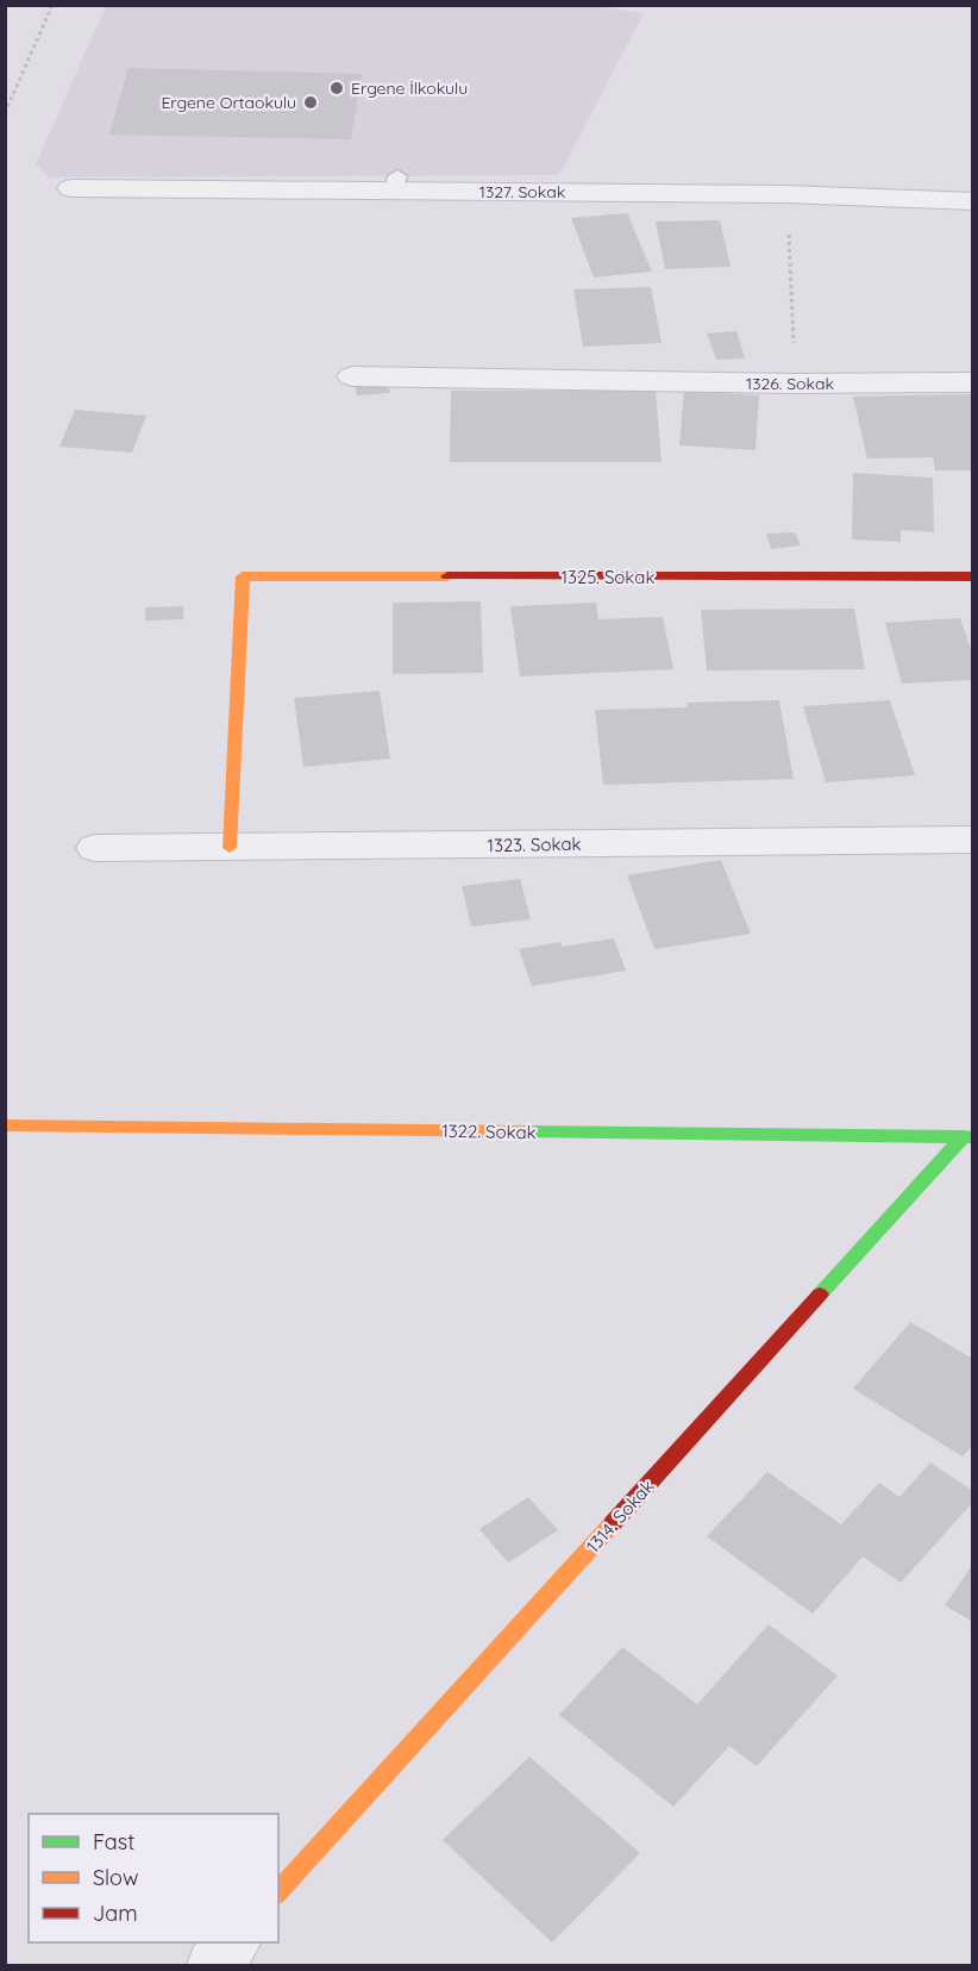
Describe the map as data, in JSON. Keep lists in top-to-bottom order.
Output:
{
  "streets": {
    "street": [
      "1327. Sokak",
      "1326. Sokak",
      "1325. Sokak",
      "1323. Sokak",
      "1322. Sokak",
      "1314. Sokak"
    ]
  },
  "crossings": [
    ["1325. Sokak", "1323. Sokak"],
    ["1322. Sokak", "1314. Sokak"]
  ],
  "places": ["Ergene İlkokulu", "Ergene Ortaokulu"],
  "legend": ["Fast", "Slow", "Jam"]
}
